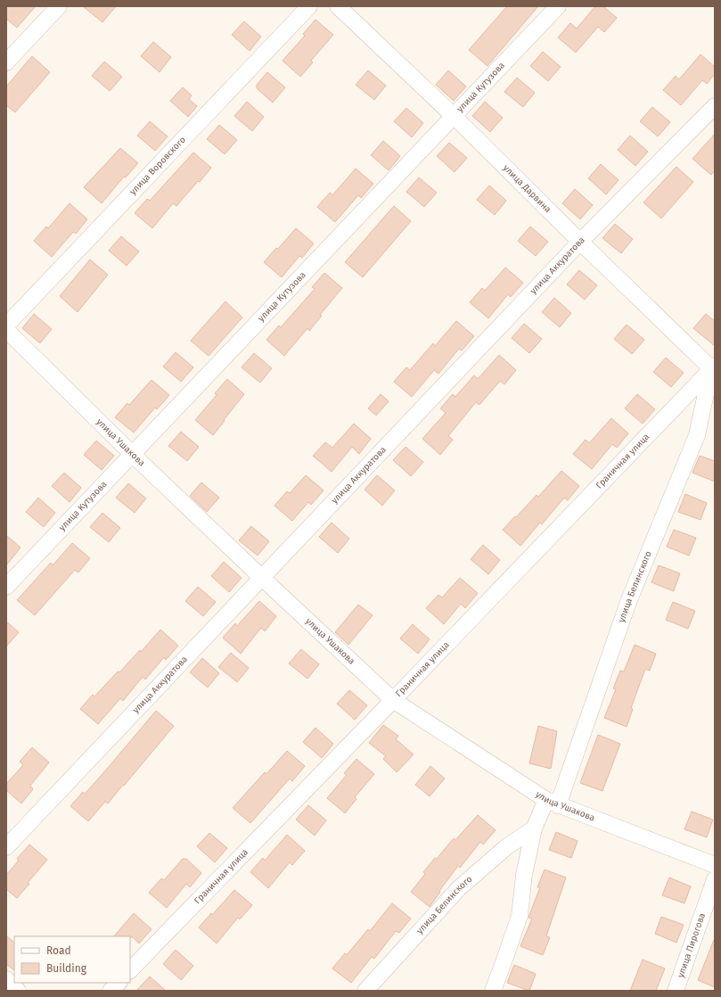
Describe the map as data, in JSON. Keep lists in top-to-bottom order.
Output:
{
  "streets": {
    "street": [
      "улица Кутузова",
      "улица Воровского",
      "улица Дарвина",
      "улица Аккуратова",
      "улица Ушакова",
      "Граничная улица",
      "улица Белинского",
      "улица Пирогова"
    ]
  },
  "crossings": [
    ["улица Кутузова", "улица Дарвина"],
    ["улица Кутузова", "улица Ушакова"],
    ["улица Дарвина", "улица Аккуратова"],
    ["улица Дарвина", "Граничная улица"],
    ["улица Дарвина", "улица Белинского"],
    ["улица Аккуратова", "улица Ушакова"],
    ["улица Ушакова", "Граничная улица"],
    ["улица Ушакова", "улица Белинского"],
    ["Граничная улица", "улица Белинского"]
  ],
  "legend": ["Road", "Building"]
}
